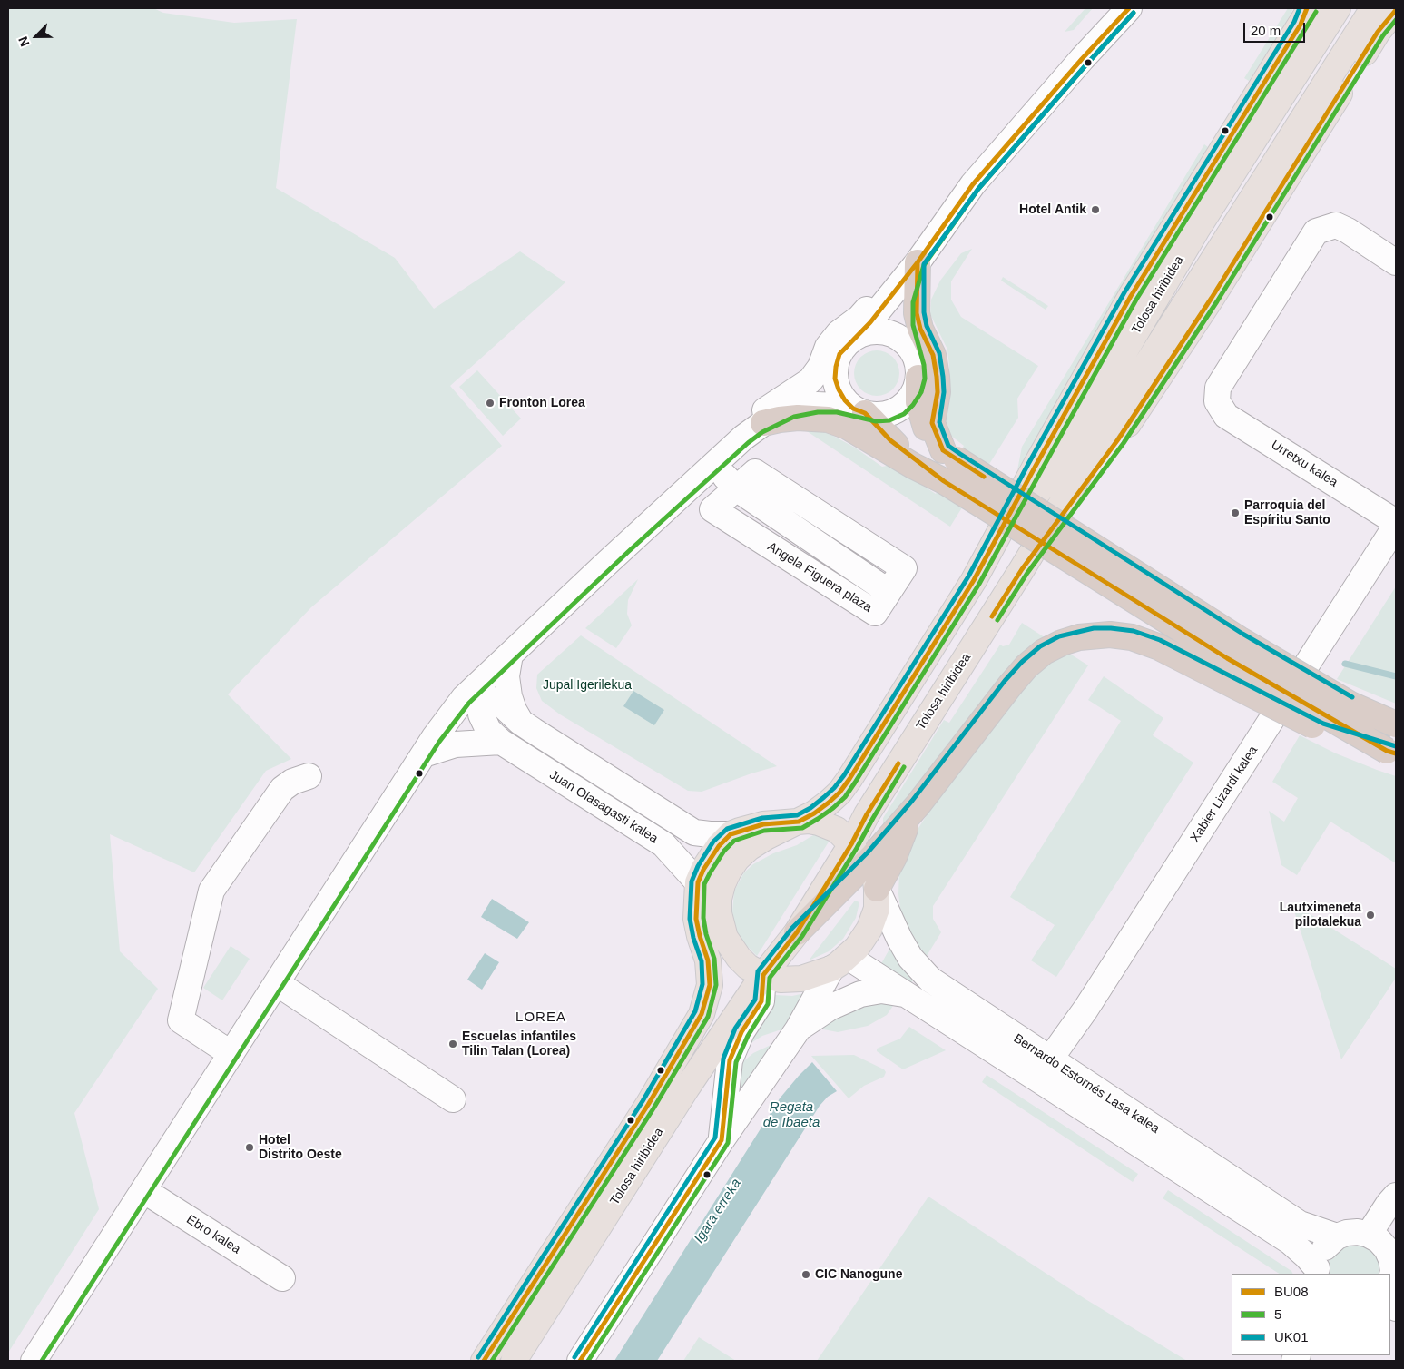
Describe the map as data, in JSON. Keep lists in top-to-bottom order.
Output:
{
  "streets": {
    "main road": ["Tolosa hiribidea"],
    "street": [
      "Urretxu kalea",
      "Angela Figuera plaza",
      "Xabier Lizardi kalea",
      "Juan Olasagasti kalea",
      "Bernardo Estornés Lasa kalea",
      "Ebro kalea"
    ]
  },
  "crossings": [
    ["Tolosa hiribidea", "Juan Olasagasti kalea"],
    ["Tolosa hiribidea", "Bernardo Estornés Lasa kalea"],
    ["Xabier Lizardi kalea", "Bernardo Estornés Lasa kalea"]
  ],
  "districts": ["LOREA"],
  "water": ["Regata de Ibaeta", "Igara erreka"],
  "parks": ["Jupal Igerilekua"],
  "places": [
    "Hotel Antik",
    "Fronton Lorea",
    "Parroquia del Espíritu Santo",
    "Lautximeneta pilotalekua",
    "Escuelas infantiles Tilin Talan (Lorea)",
    "Hotel Distrito Oeste",
    "CIC Nanogune"
  ],
  "lines": ["transit line BU08", "transit line UK01", "transit line 5"],
  "legend": ["BU08", "5", "UK01"],
  "scale_bar": "20 m",
  "north": "bottom left"
}
